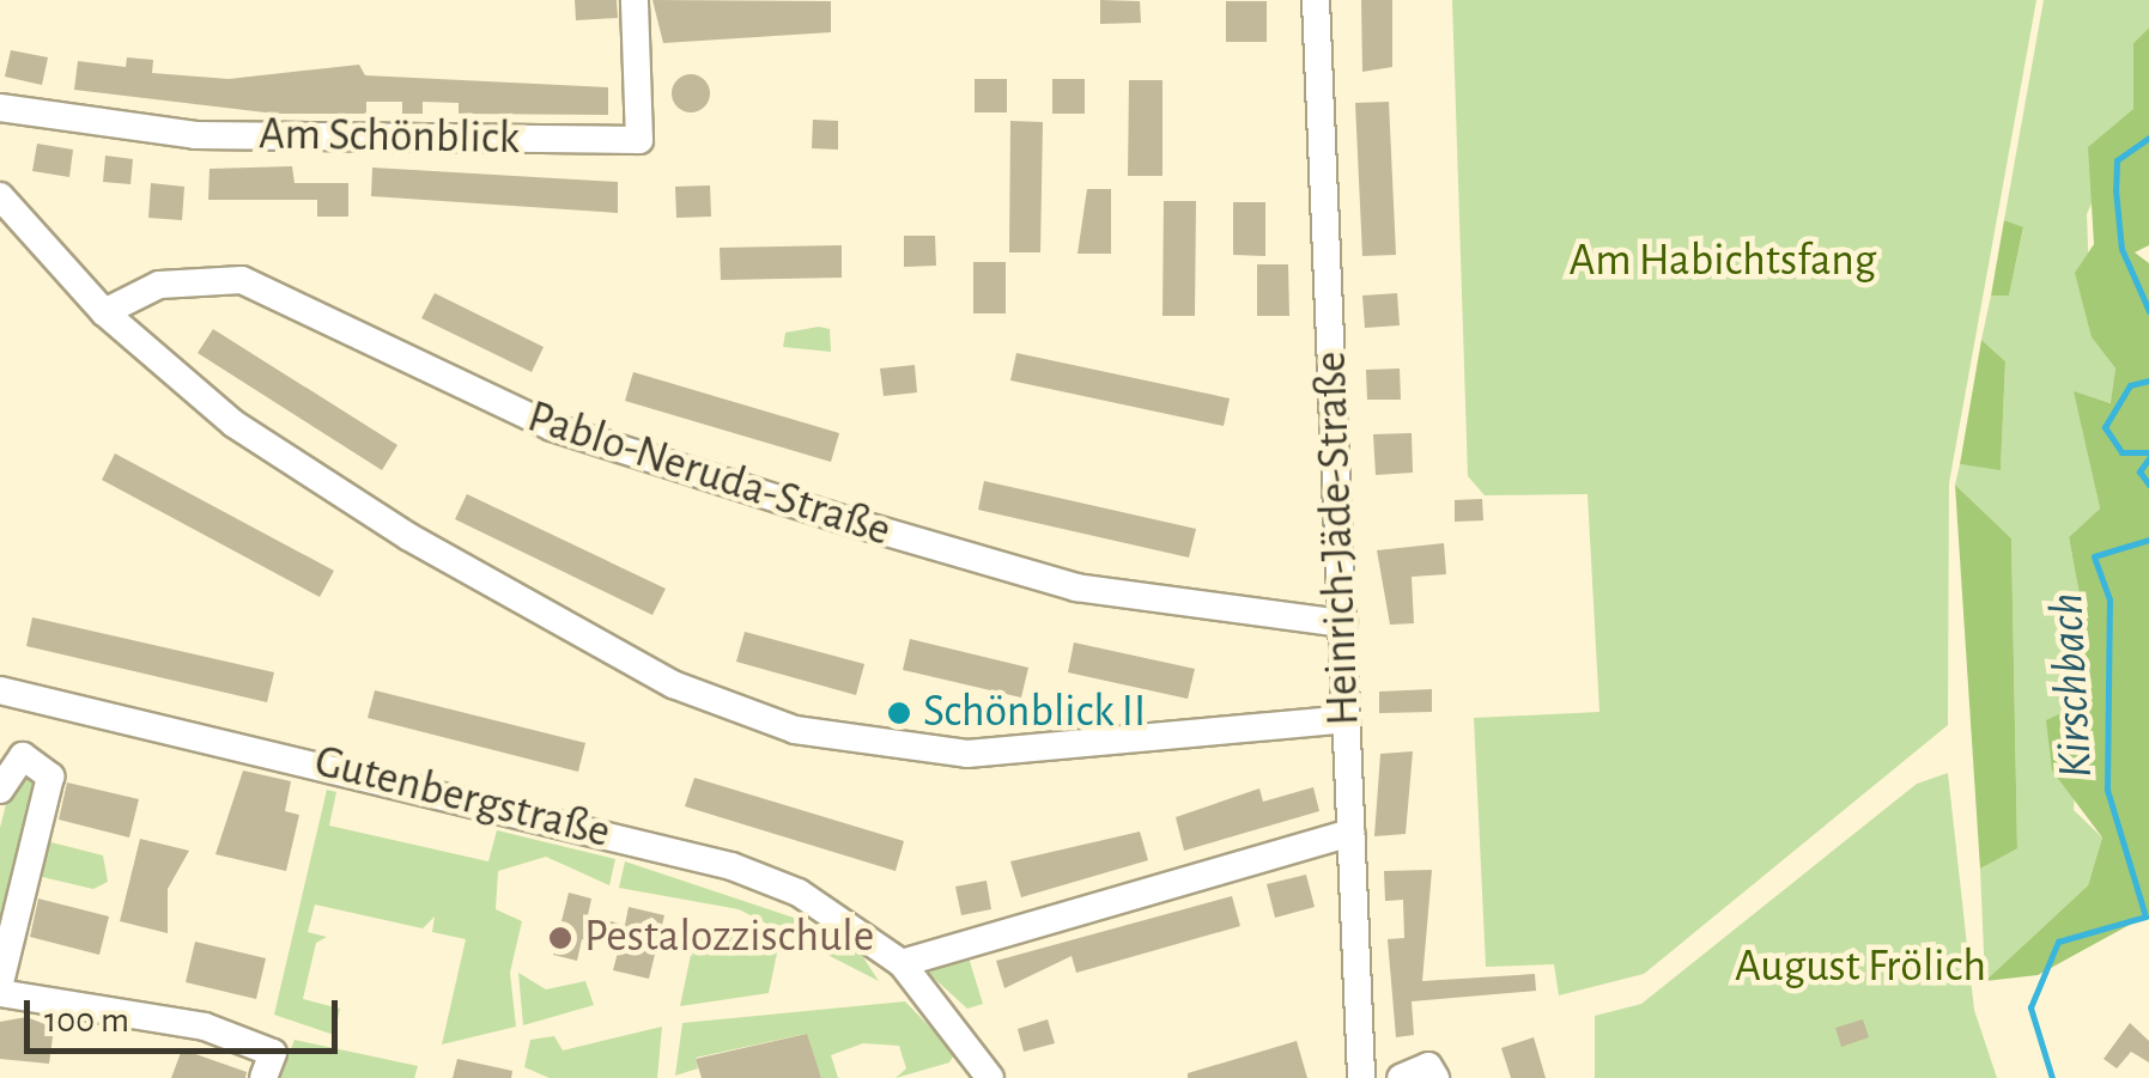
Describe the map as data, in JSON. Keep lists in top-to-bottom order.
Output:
{
  "streets": {
    "street": [
      "Am Schönblick",
      "Pablo-Neruda-Straße",
      "Heinrich-Jäde-Straße",
      "Gutenbergstraße"
    ]
  },
  "crossings": [
    ["Pablo-Neruda-Straße", "Heinrich-Jäde-Straße"]
  ],
  "water": ["Kirschbach"],
  "parks": ["Am Habichtsfang", "August Frölich"],
  "places": ["Schönblick II", "Pestalozzischule"],
  "scale_bar": "100 m"
}
